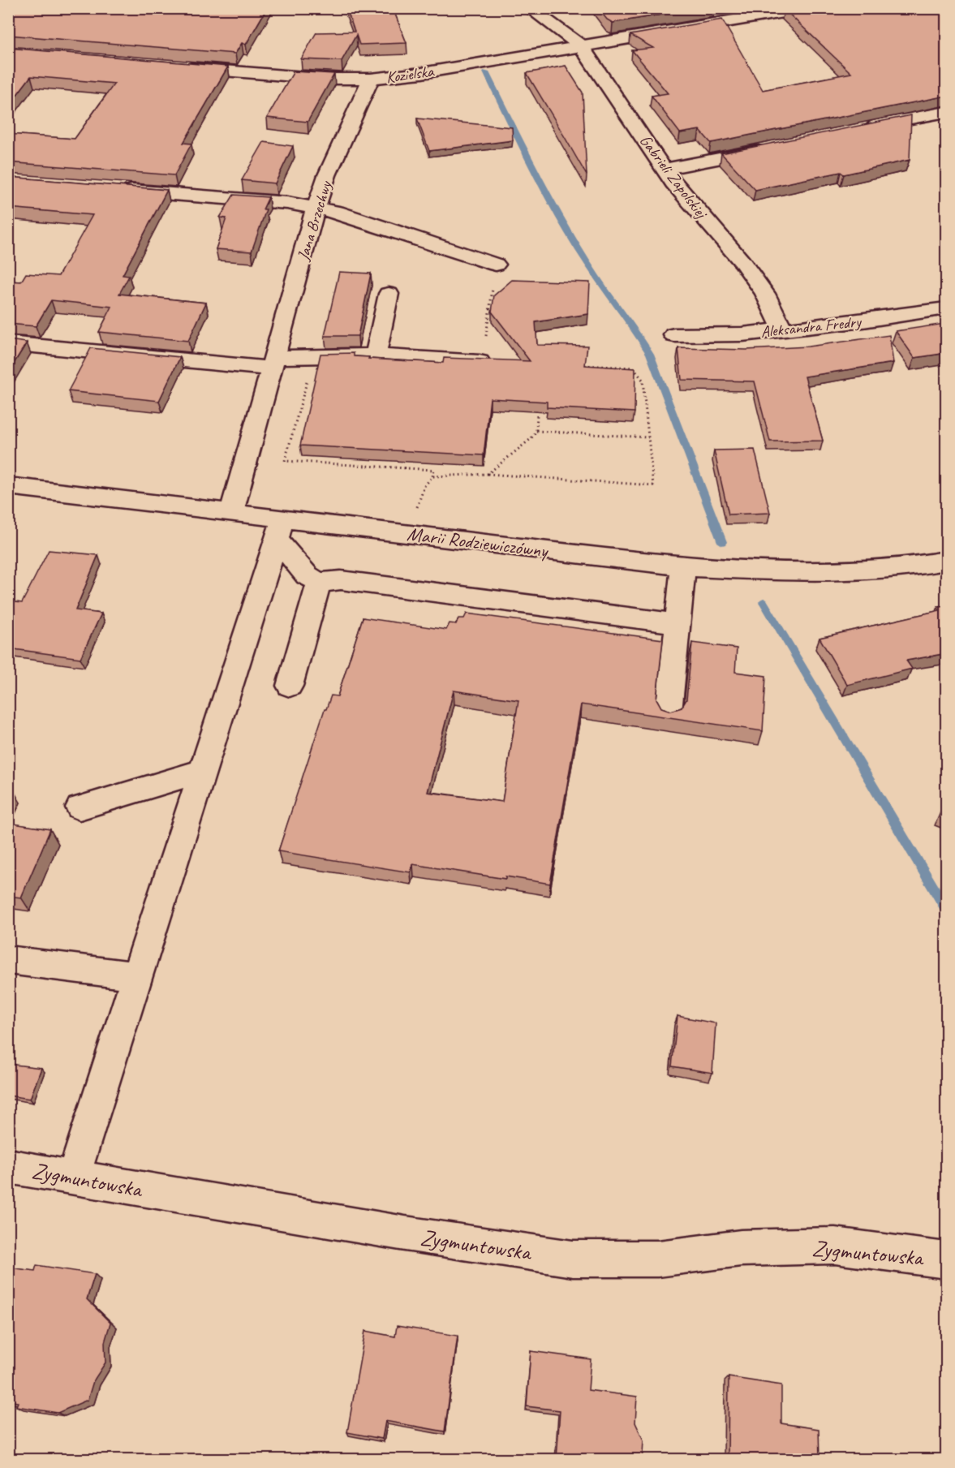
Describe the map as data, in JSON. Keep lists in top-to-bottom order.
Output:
{
  "streets": {
    "street": [
      "Kozielska",
      "Gabrieli Zapolskiej",
      "Jana Brzechwy",
      "Aleksandra Fredry",
      "Marii Rodziewiczówny",
      "Zygmuntowska"
    ]
  },
  "crossings": [
    ["Kozielska", "Gabrieli Zapolskiej"],
    ["Kozielska", "Jana Brzechwy"],
    ["Gabrieli Zapolskiej", "Aleksandra Fredry"],
    ["Jana Brzechwy", "Marii Rodziewiczówny"]
  ]
}
